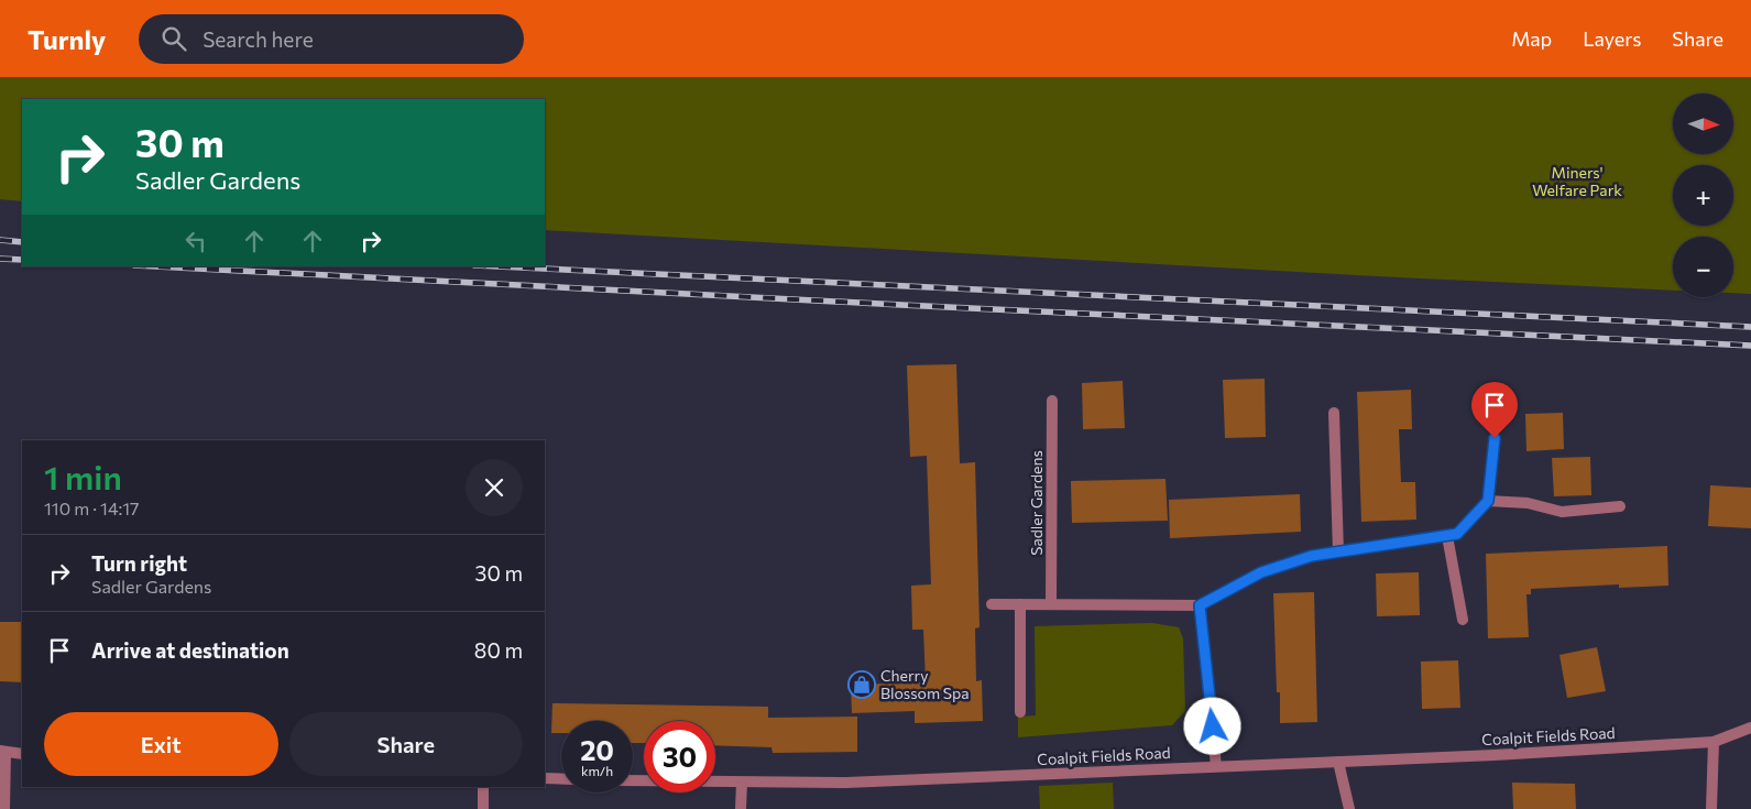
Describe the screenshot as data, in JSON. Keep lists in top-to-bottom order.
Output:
{
  "streets": {
    "street": ["Sadler Gardens", "Coalpit Fields Road"]
  },
  "parks": ["Miners' Welfare Park"],
  "places": {
    "shop": ["Cherry Blossom Spa"]
  },
  "north": "right",
  "page": {
    "header": "Turnly",
    "search": "Search here",
    "nav": ["Map", "Layers", "Share"],
    "map_buttons": ["+", "−"],
    "turn": ["30 m", "Sadler Gardens"],
    "heading": ["1 min", "110 m · 14:17"],
    "list": [
      {
        "name": "Turn right",
        "note": "Sadler Gardens",
        "value": "30 m"
      },
      {
        "name": "Arrive at destination",
        "value": "80 m"
      }
    ],
    "buttons": ["Exit", "Share"],
    "speed": "20 km/h",
    "limit": "30"
  }
}
